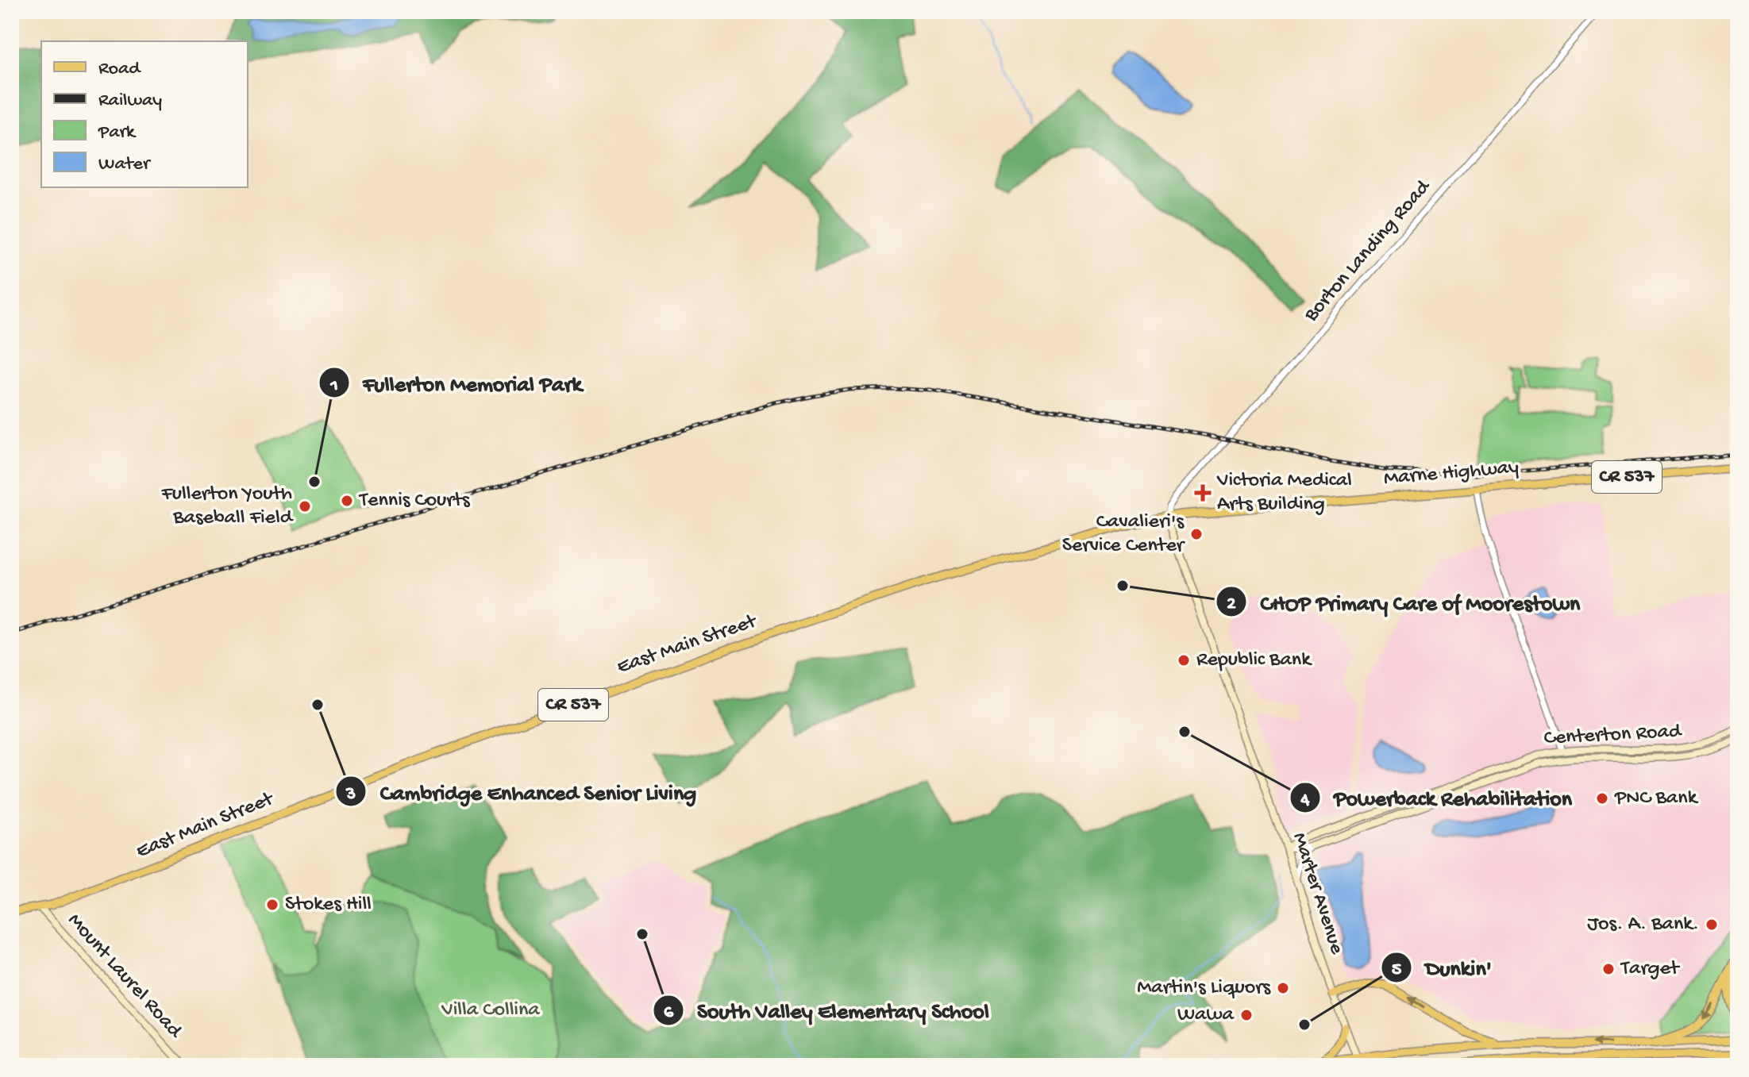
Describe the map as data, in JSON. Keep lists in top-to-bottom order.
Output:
{
  "streets": {
    "main road": [
      "Marne Highway",
      "CR 537",
      "East Main Street",
      "Centerton Road",
      "Marter Avenue",
      "Mount Laurel Road"
    ],
    "street": ["Borton Landing Road"]
  },
  "crossings": [
    ["Borton Landing Road", "Marne Highway"],
    ["Borton Landing Road", "East Main Street"],
    ["Borton Landing Road", "Marter Avenue"],
    ["Marne Highway", "East Main Street"],
    ["Marne Highway", "Marter Avenue"],
    ["East Main Street", "Marter Avenue"],
    ["East Main Street", "Mount Laurel Road"],
    ["Centerton Road", "Marter Avenue"]
  ],
  "parks": ["Villa Collina"],
  "places": {
    "other": [
      "Fullerton Memorial Park",
      "Tennis Courts",
      "Fullerton Youth Baseball Field",
      "Cavalieri's Service Center",
      "CHOP Primary Care of Moorestown",
      "Republic Bank",
      "Cambridge Enhanced Senior Living",
      "Powerback Rehabilitation",
      "PNC Bank",
      "Stokes Hill",
      "Jos. A. Bank.",
      "South Valley Elementary School",
      "Target",
      "Martin's Liquors",
      "Wawa",
      "Dunkin'"
    ],
    "health": ["Victoria Medical Arts Building"]
  },
  "legend": [
    "Road",
    "Railway",
    "Park",
    "Water"
  ]
}
